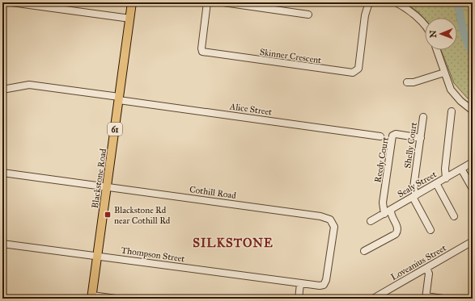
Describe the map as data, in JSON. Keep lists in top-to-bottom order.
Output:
{
  "streets": {
    "main road": ["61", "Blackstone Road"],
    "street": [
      "Skinner Crescent",
      "Alice Street",
      "Shelly Court",
      "Reedy Court",
      "Sealy Street",
      "Cothill Road",
      "Thompson Street",
      "Loveanius Street"
    ]
  },
  "crossings": [
    ["Alice Street", "Blackstone Road"],
    ["Shelly Court", "Reedy Court"],
    ["Shelly Court", "Sealy Street"],
    ["Reedy Court", "Sealy Street"],
    ["Blackstone Road", "Cothill Road"],
    ["Blackstone Road", "Thompson Street"],
    ["Cothill Road", "Thompson Street"]
  ],
  "districts": ["SILKSTONE"],
  "places": {
    "transit": ["Blackstone Rd near Cothill Rd"]
  },
  "north": "left"
}
